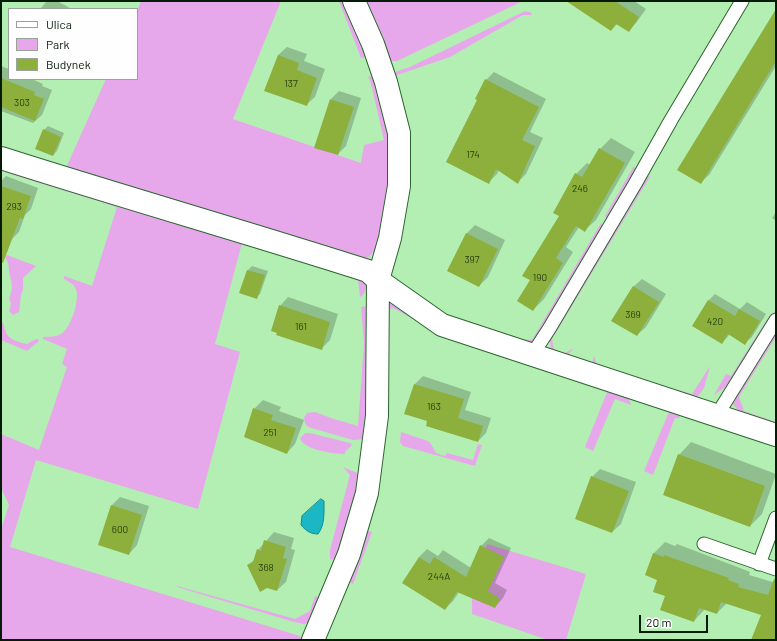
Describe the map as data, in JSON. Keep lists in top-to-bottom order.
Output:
{
  "house_numbers": [
    "137",
    "303",
    "174",
    "246",
    "293",
    "397",
    "190",
    "369",
    "420",
    "161",
    "163",
    "251",
    "600",
    "368",
    "244A"
  ],
  "legend": ["Ulica", "Park", "Budynek"],
  "scale_bar": "20 m"
}
